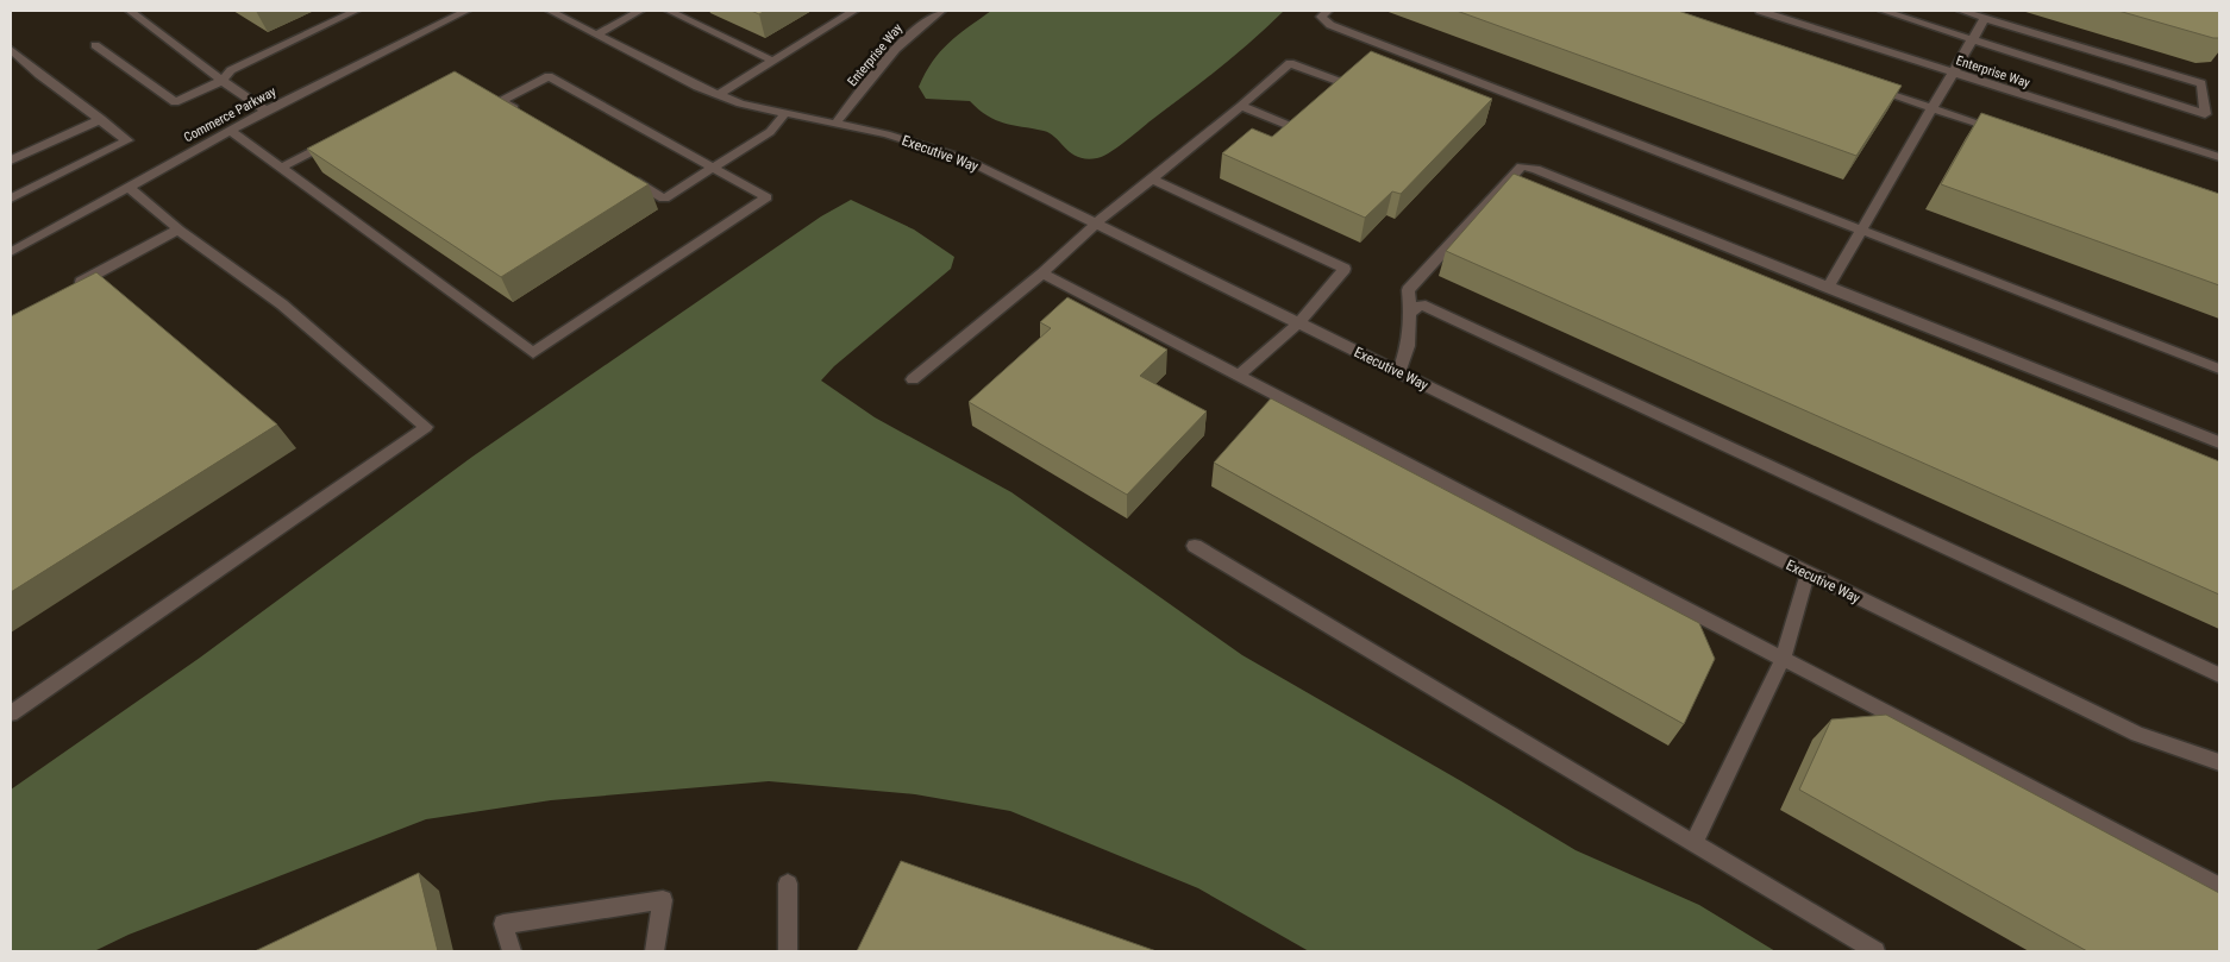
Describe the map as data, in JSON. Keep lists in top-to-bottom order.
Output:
{
  "streets": {
    "street": ["Enterprise Way", "Commerce Parkway", "Executive Way"]
  },
  "crossings": [
    ["Enterprise Way", "Executive Way"]
  ]
}
